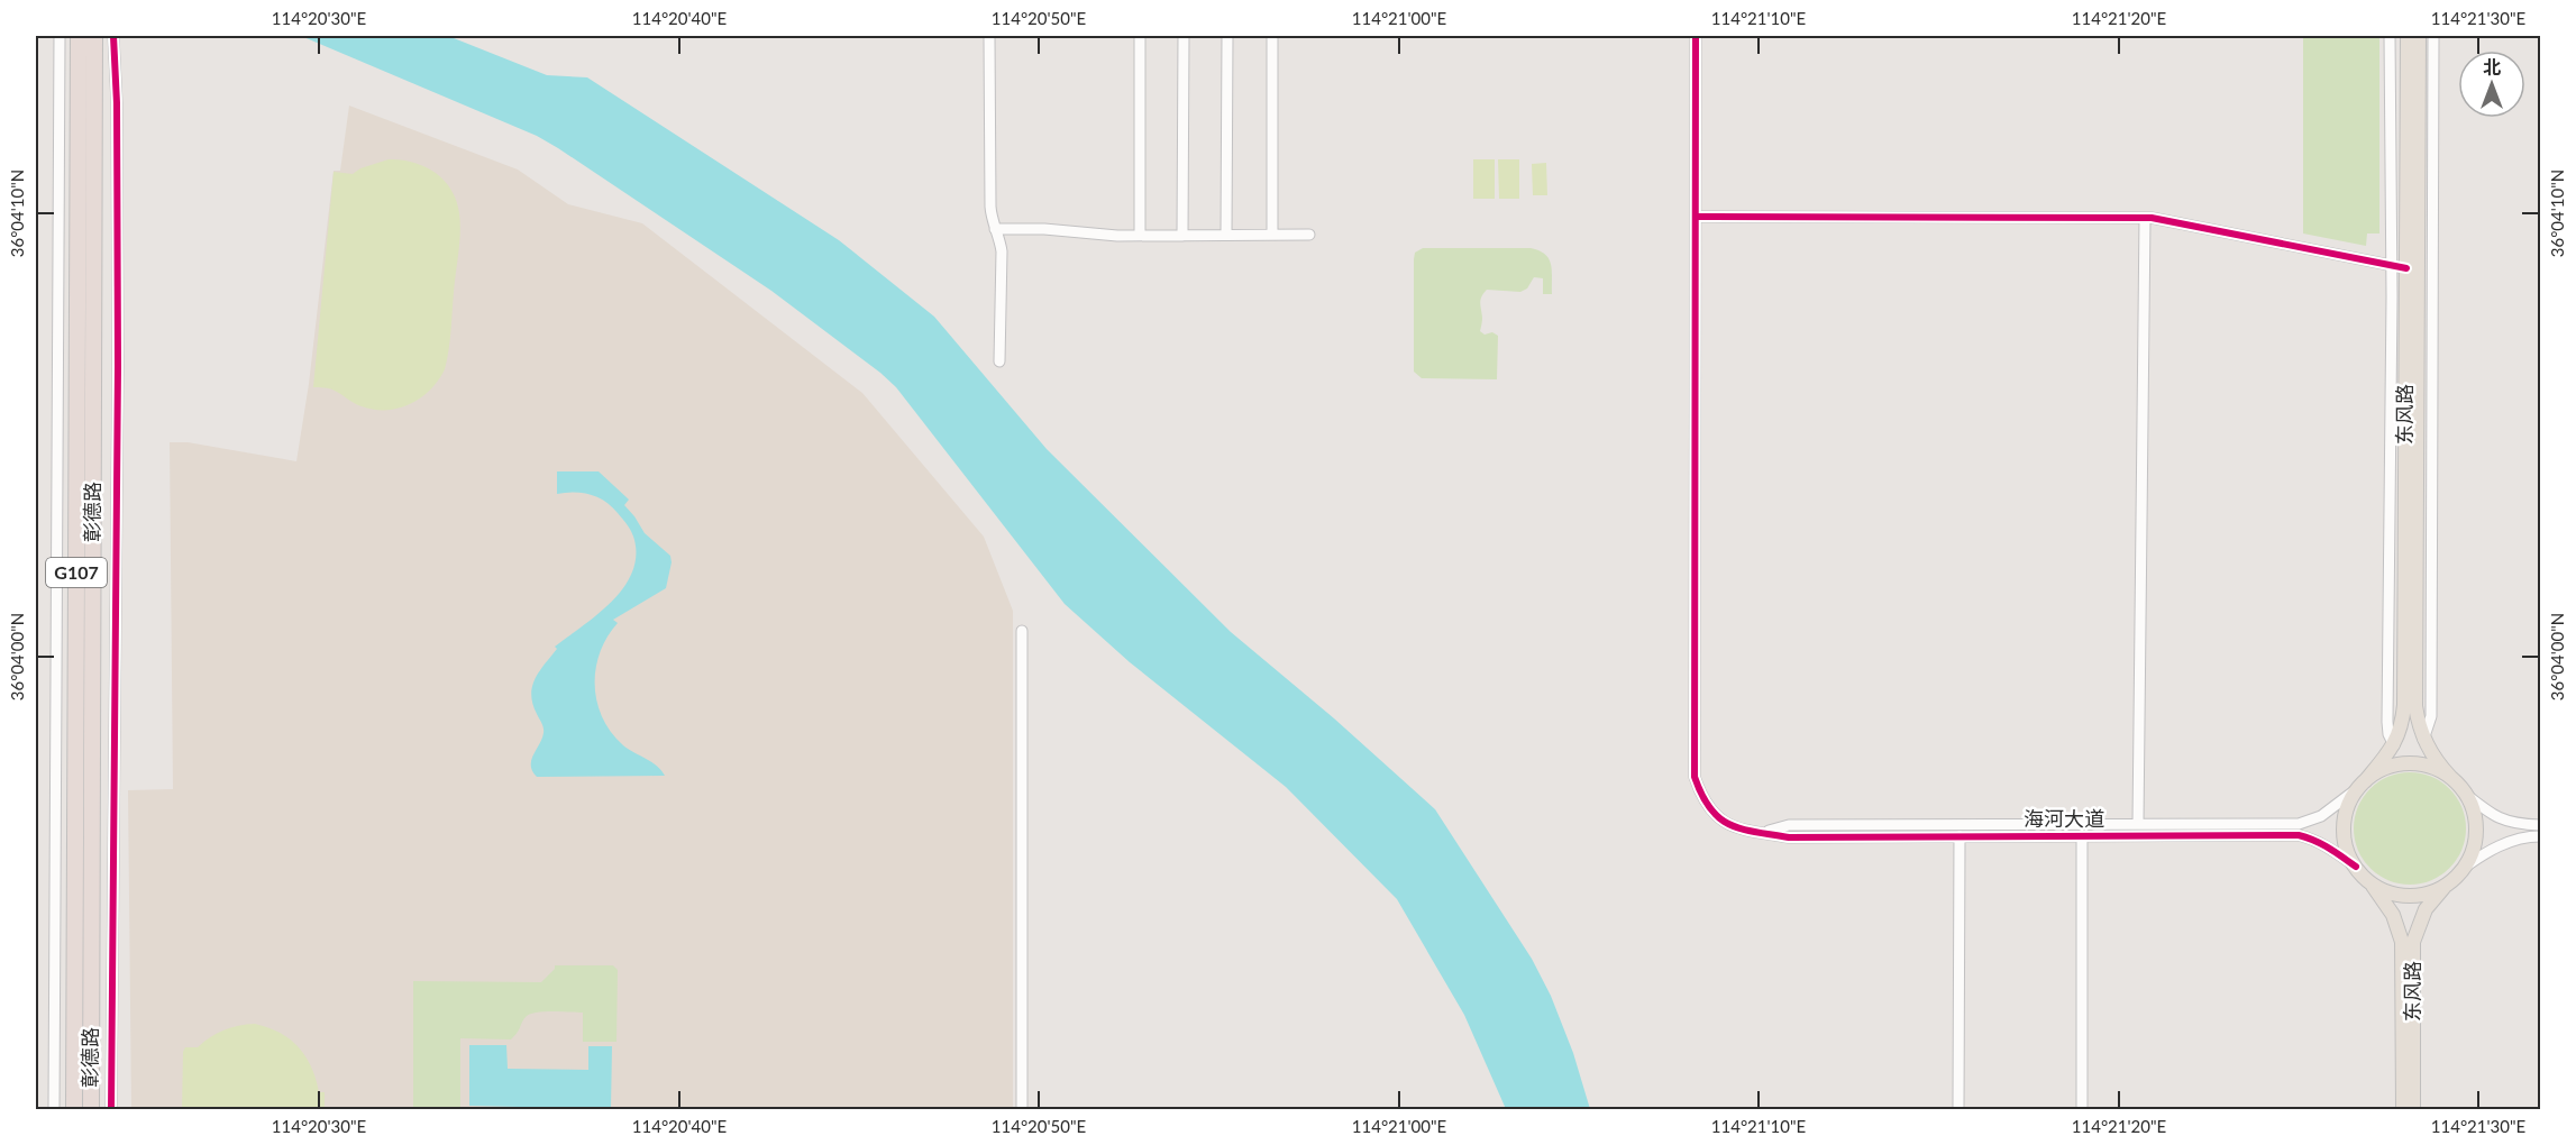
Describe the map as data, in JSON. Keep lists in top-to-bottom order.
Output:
{
  "streets": {
    "highway": ["彰德路", "G107"],
    "main road": ["东风路"],
    "street": ["海河大道"]
  },
  "crossings": [
    ["东风路", "海河大道"]
  ],
  "north": "top",
  "coordinates": [
    "114°20'30\"E",
    "114°20'40\"E",
    "114°20'50\"E",
    "114°21'00\"E",
    "114°21'10\"E",
    "114°21'20\"E",
    "114°21'30\"E",
    "36°04'10\"N",
    "36°04'00\"N"
  ]
}
